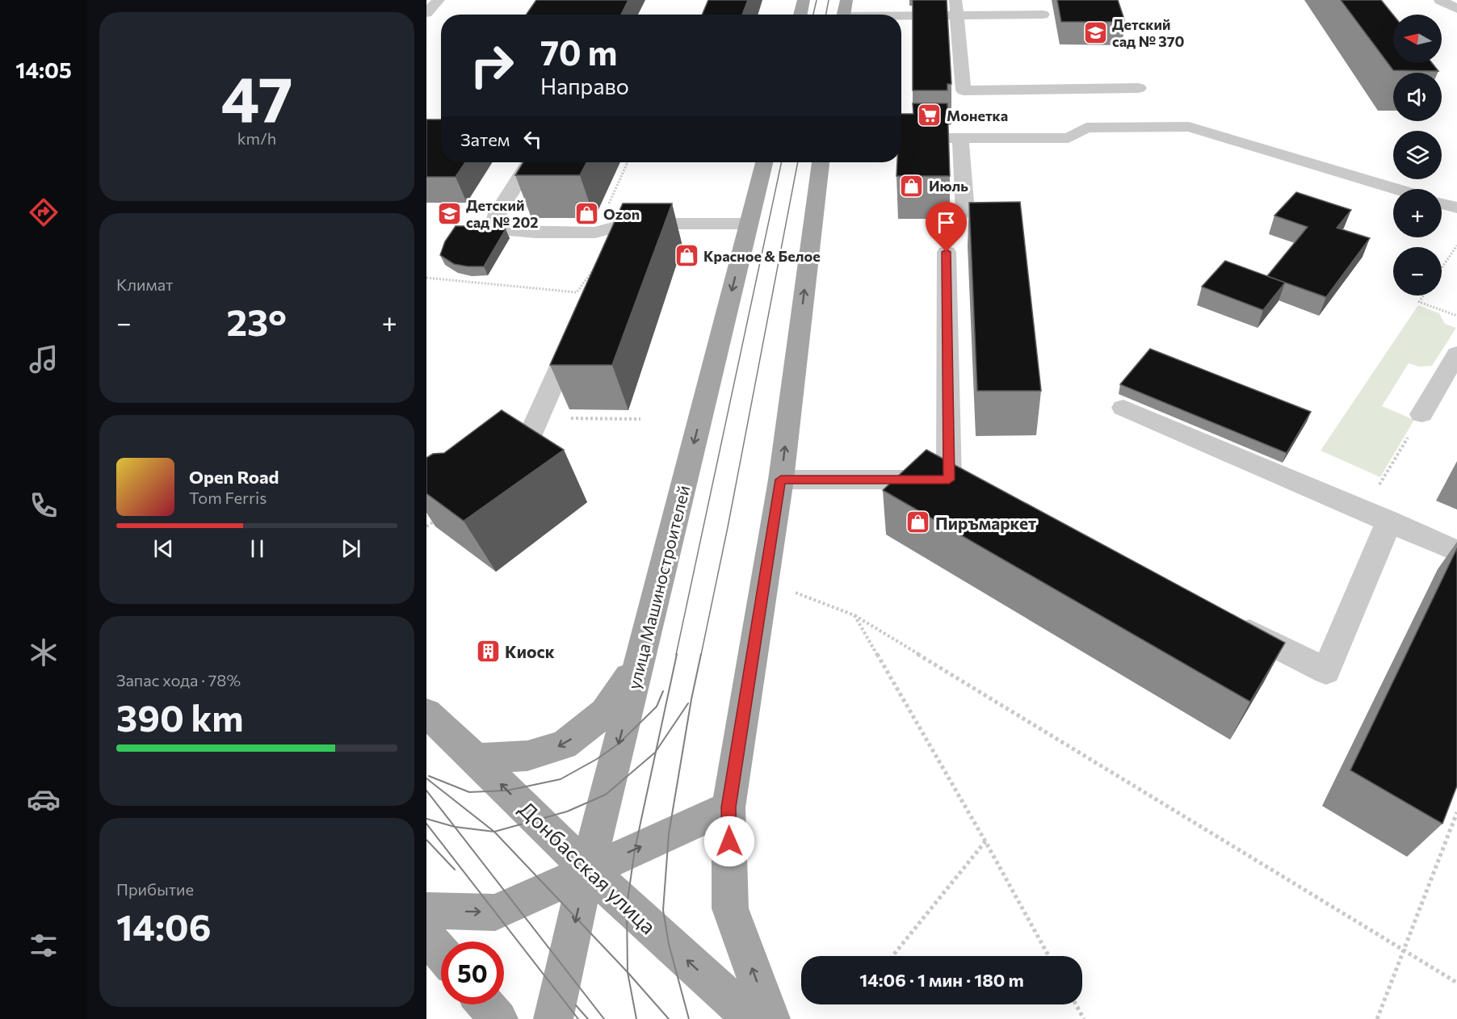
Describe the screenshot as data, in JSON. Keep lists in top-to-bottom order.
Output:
{
  "streets": {
    "main road": ["улица Машиностроителей", "Донбасская улица"]
  },
  "crossings": [
    ["улица Машиностроителей", "Донбасская улица"]
  ],
  "one_way": ["Донбасская улица"],
  "places": {
    "school or university": ["Детский сад № 370", "Детский сад № 202"],
    "supermarket": ["Монетка"],
    "shop": [
      "Июль",
      "Ozon",
      "Красное & Белое",
      "Пиръмаркет"
    ],
    "building": ["Киоск"]
  },
  "north": "left",
  "page": {
    "tabs": "14:05",
    "tile": [
      ["47", "km/h"],
      "Климат",
      ["Запас хода · 78%", "390 km"],
      ["Прибытие", "14:06"]
    ],
    "map_buttons": ["+", "−"],
    "turn": ["70 m", "Направо"],
    "then": "Затем",
    "heat": ["−", "23°", "+"],
    "song": ["Open Road", "Tom Ferris"],
    "limit": "50",
    "trip": "14:06 · 1 мин · 180 m"
  }
}
